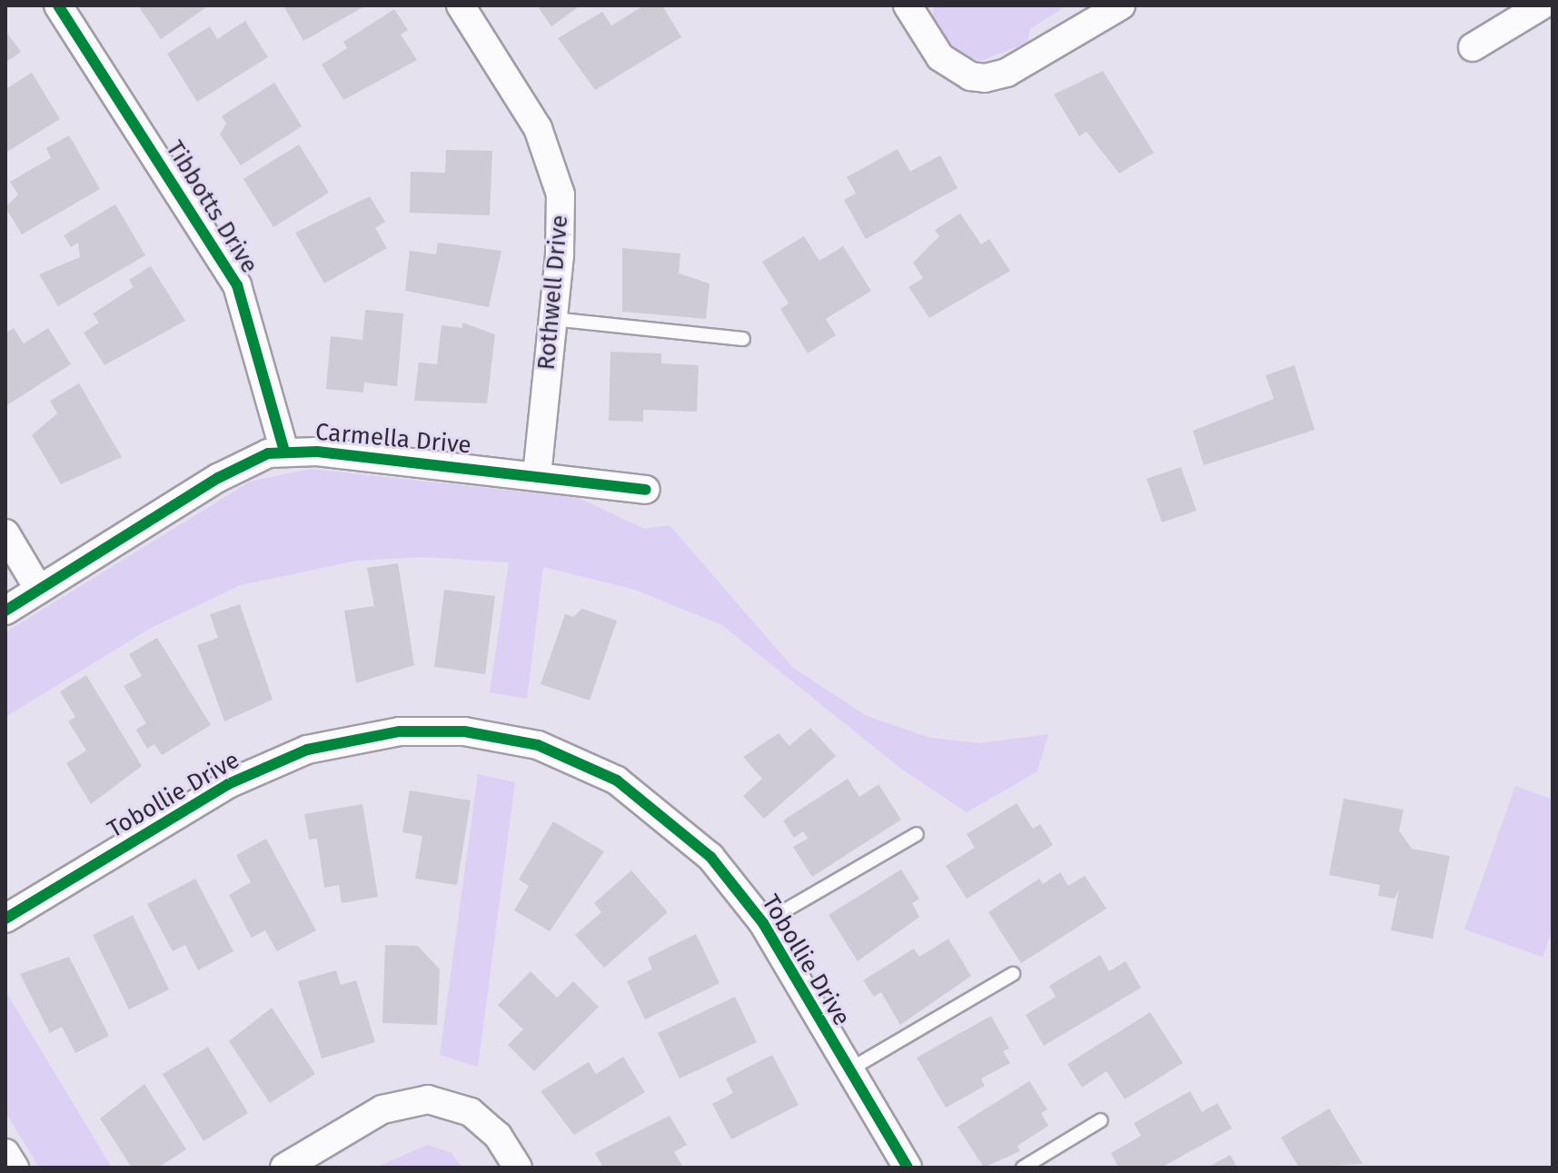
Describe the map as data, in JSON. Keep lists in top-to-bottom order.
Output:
{
  "streets": {
    "street": [
      "Tibbotts Drive",
      "Rothwell Drive",
      "Carmella Drive",
      "Tobollie Drive"
    ]
  },
  "crossings": [
    ["Tibbotts Drive", "Carmella Drive"],
    ["Rothwell Drive", "Carmella Drive"]
  ]
}
